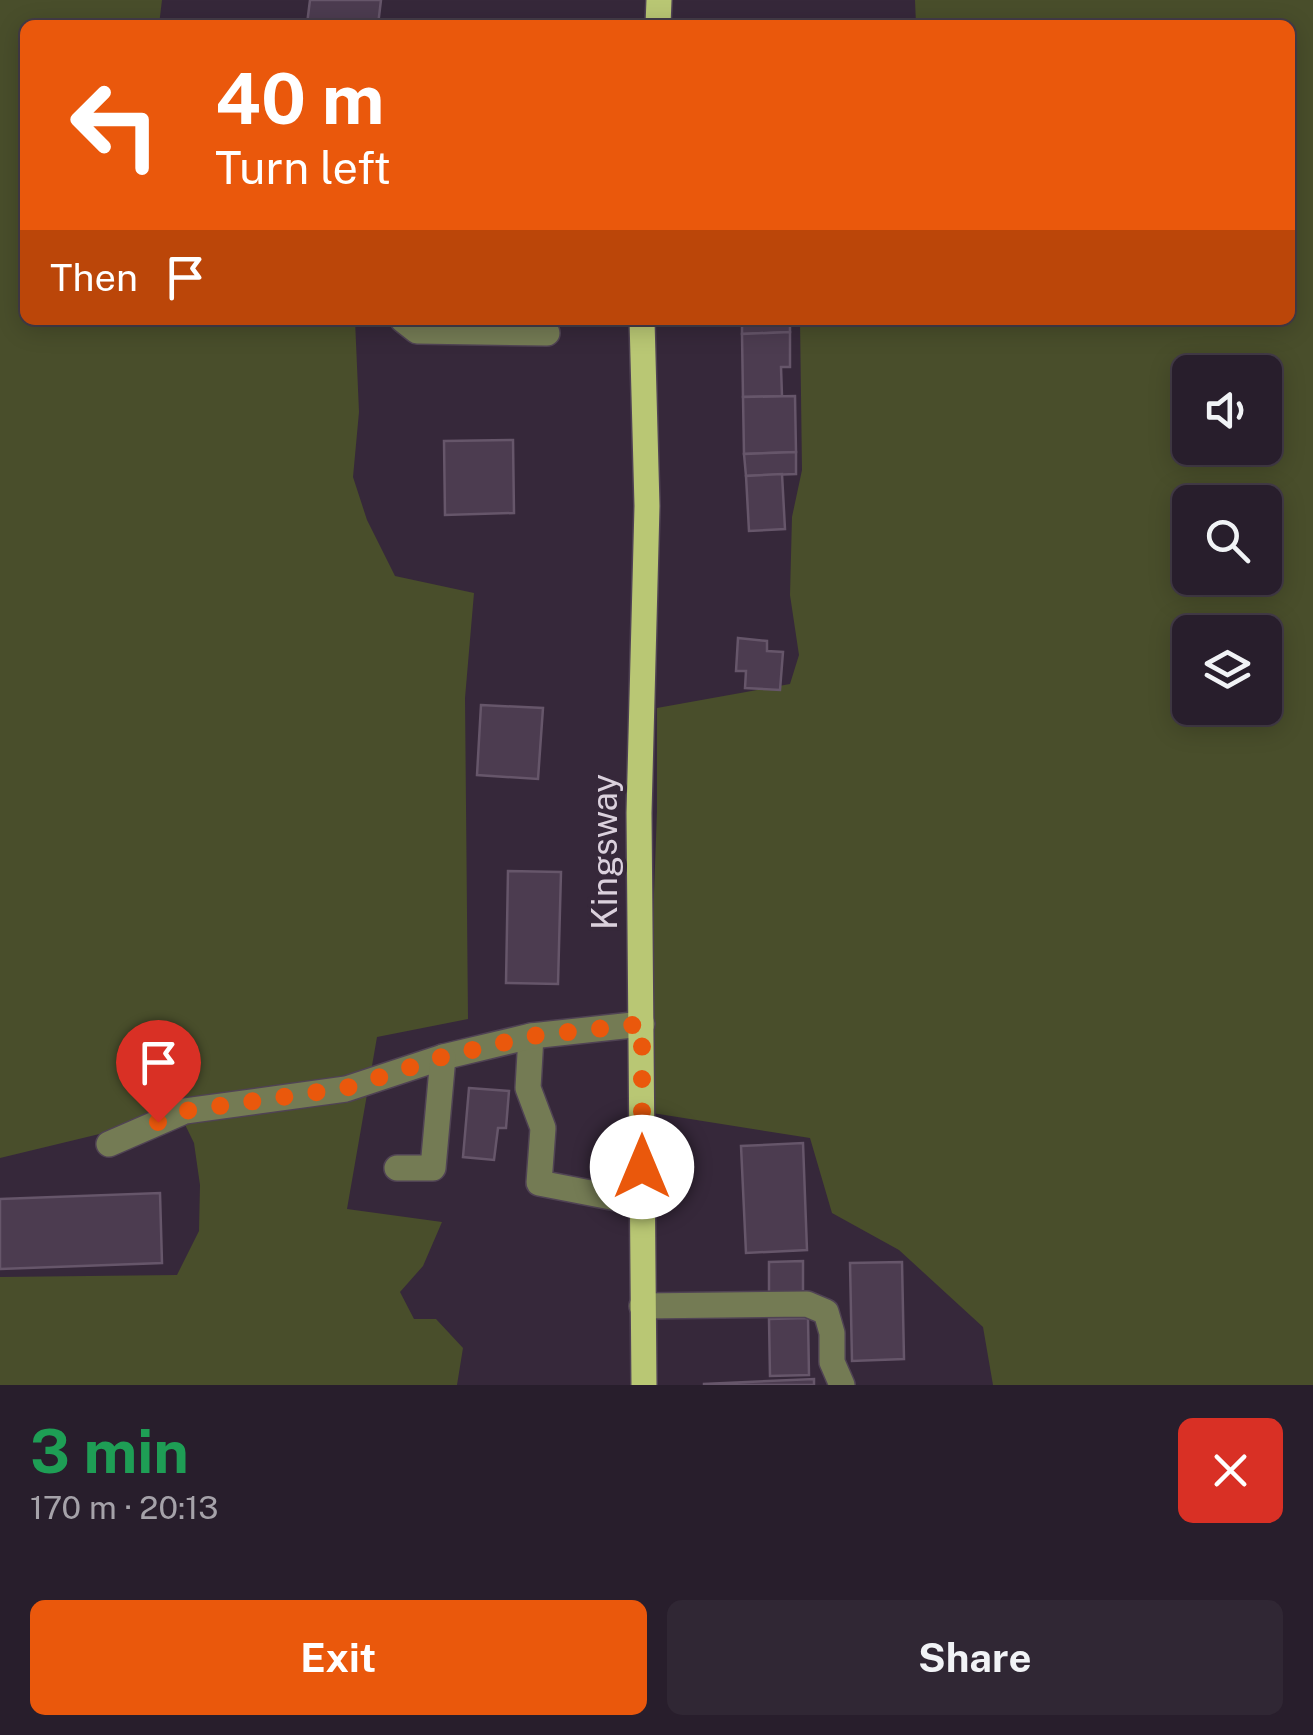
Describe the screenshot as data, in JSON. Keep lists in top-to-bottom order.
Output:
{
  "streets": {
    "main road": ["Kingsway"]
  },
  "page": {
    "turn": ["40 m", "Turn left"],
    "then": "Then",
    "heading": ["3 min", "170 m · 20:13"],
    "buttons": ["Exit", "Share"]
  }
}
